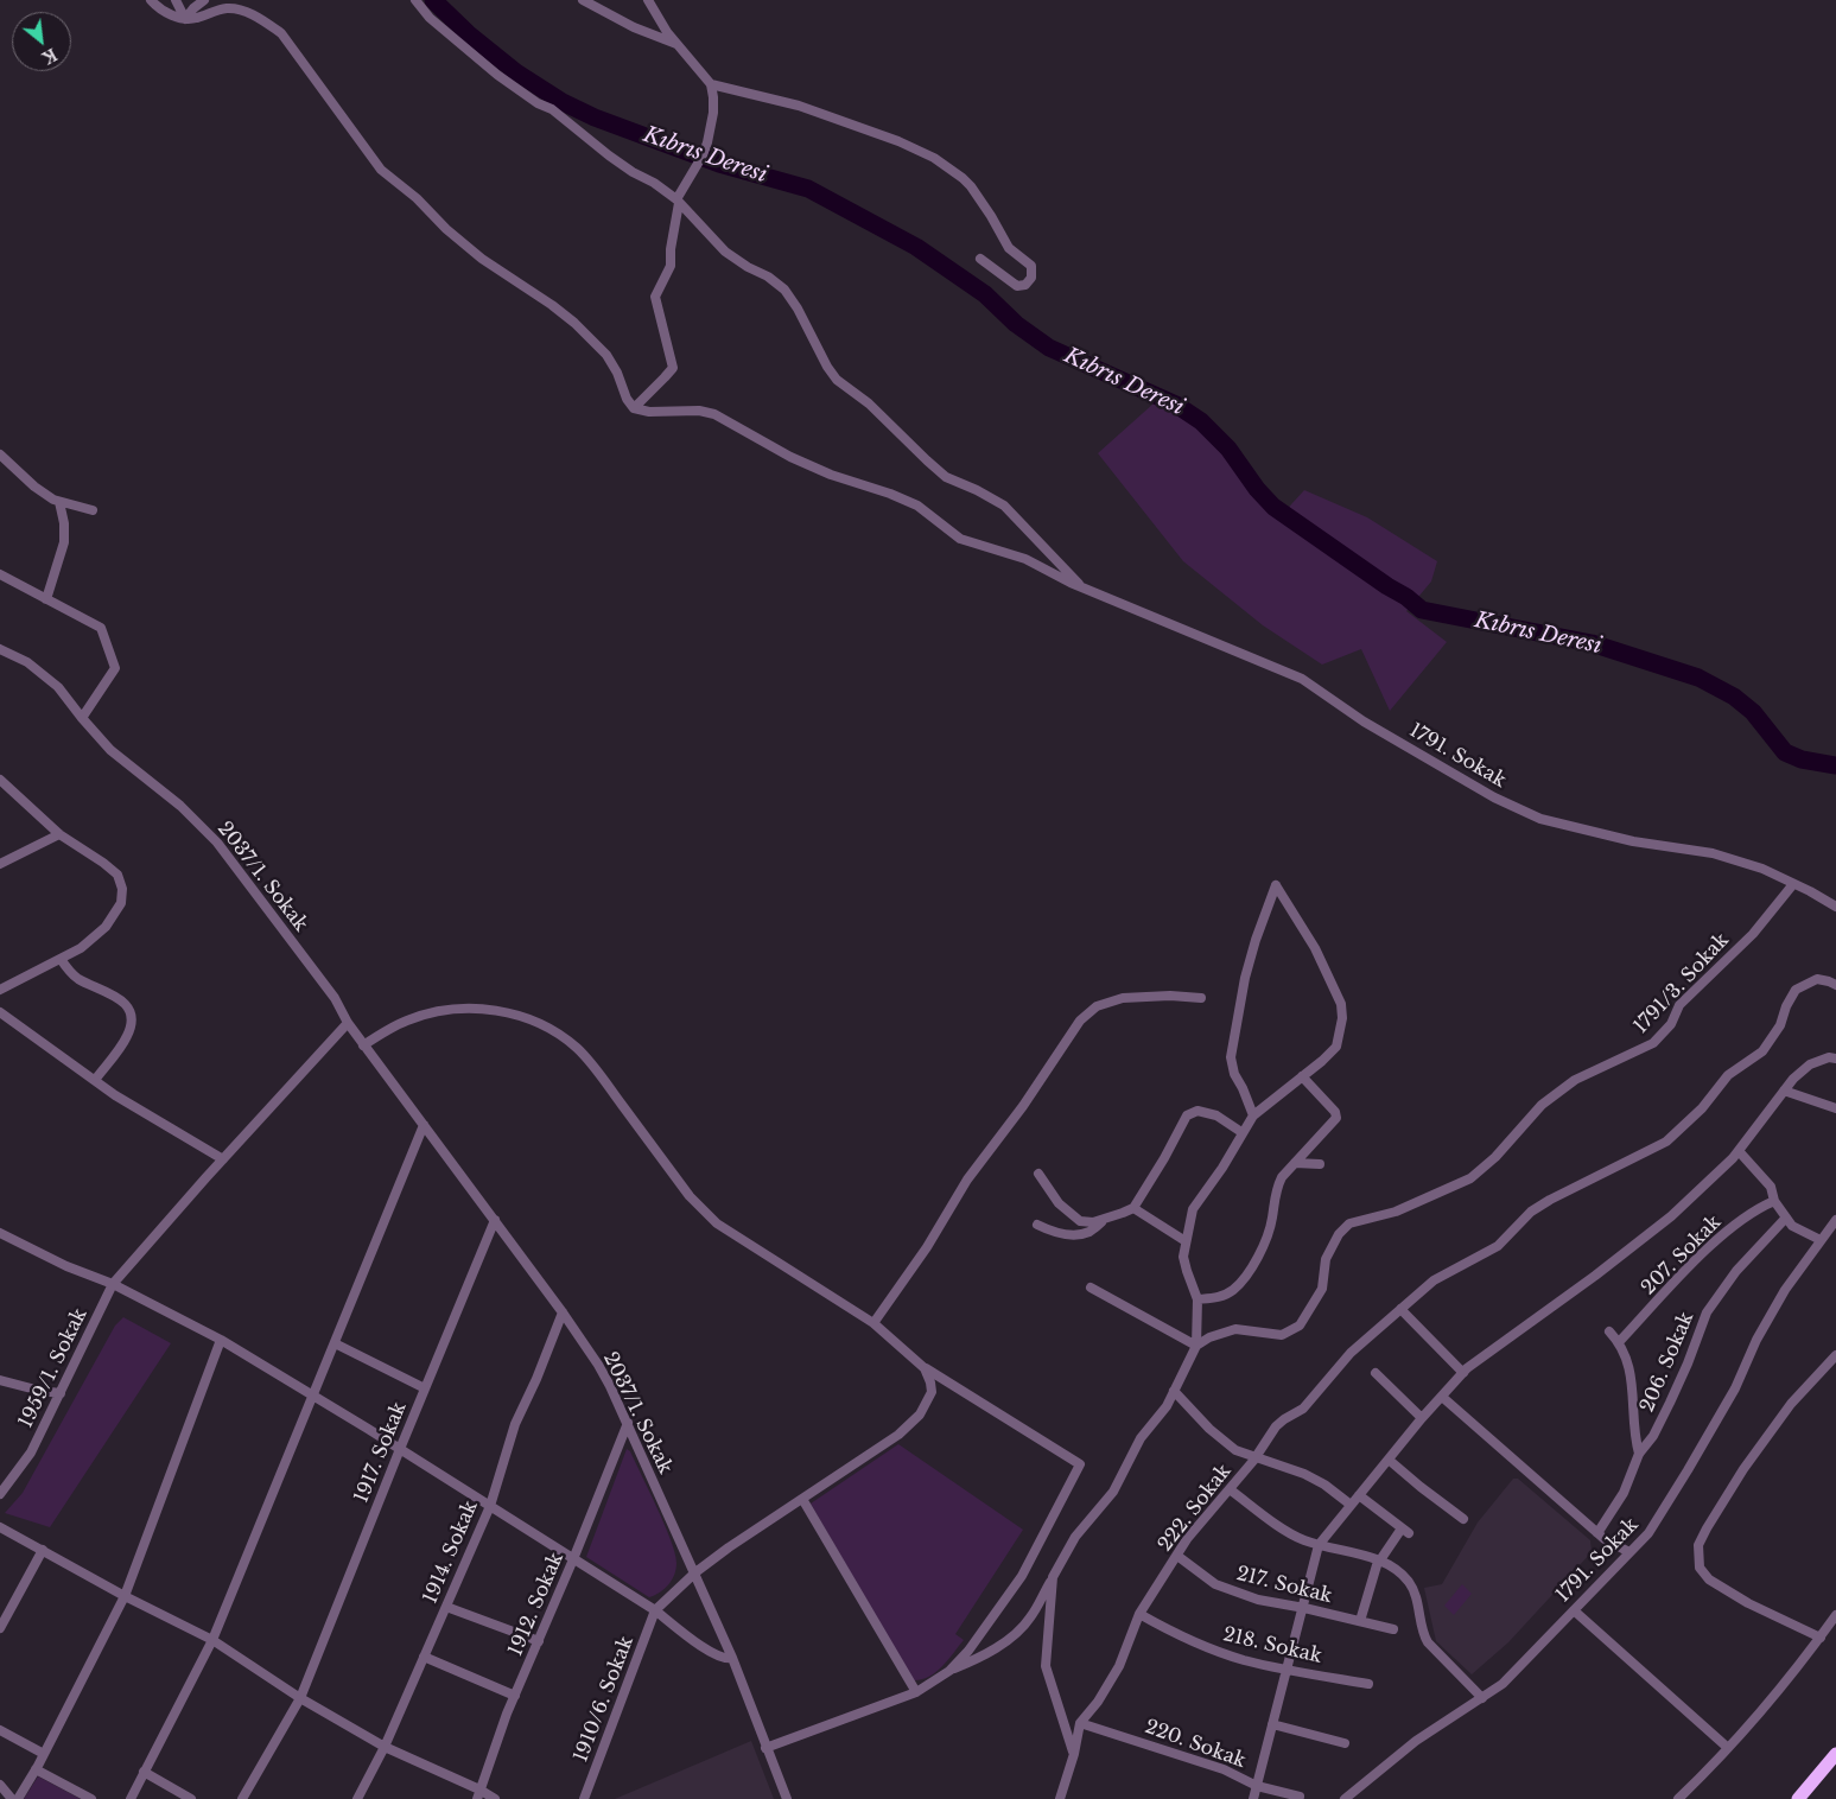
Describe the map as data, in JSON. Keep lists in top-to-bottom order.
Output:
{
  "streets": {
    "street": [
      "1791. Sokak",
      "2037/1. Sokak",
      "1791/3. Sokak",
      "207. Sokak",
      "206. Sokak",
      "1959/1. Sokak",
      "1917. Sokak",
      "222. Sokak",
      "1914. Sokak",
      "217. Sokak",
      "1912. Sokak",
      "218. Sokak",
      "1910/6. Sokak",
      "220. Sokak"
    ]
  },
  "crossings": [
    ["1791. Sokak", "1791/3. Sokak"],
    ["2037/1. Sokak", "1917. Sokak"],
    ["2037/1. Sokak", "1914. Sokak"],
    ["2037/1. Sokak", "1912. Sokak"],
    ["222. Sokak", "217. Sokak"],
    ["222. Sokak", "218. Sokak"],
    ["222. Sokak", "220. Sokak"]
  ],
  "water": ["Kıbrıs Deresi"],
  "north": "bottom right"
}
